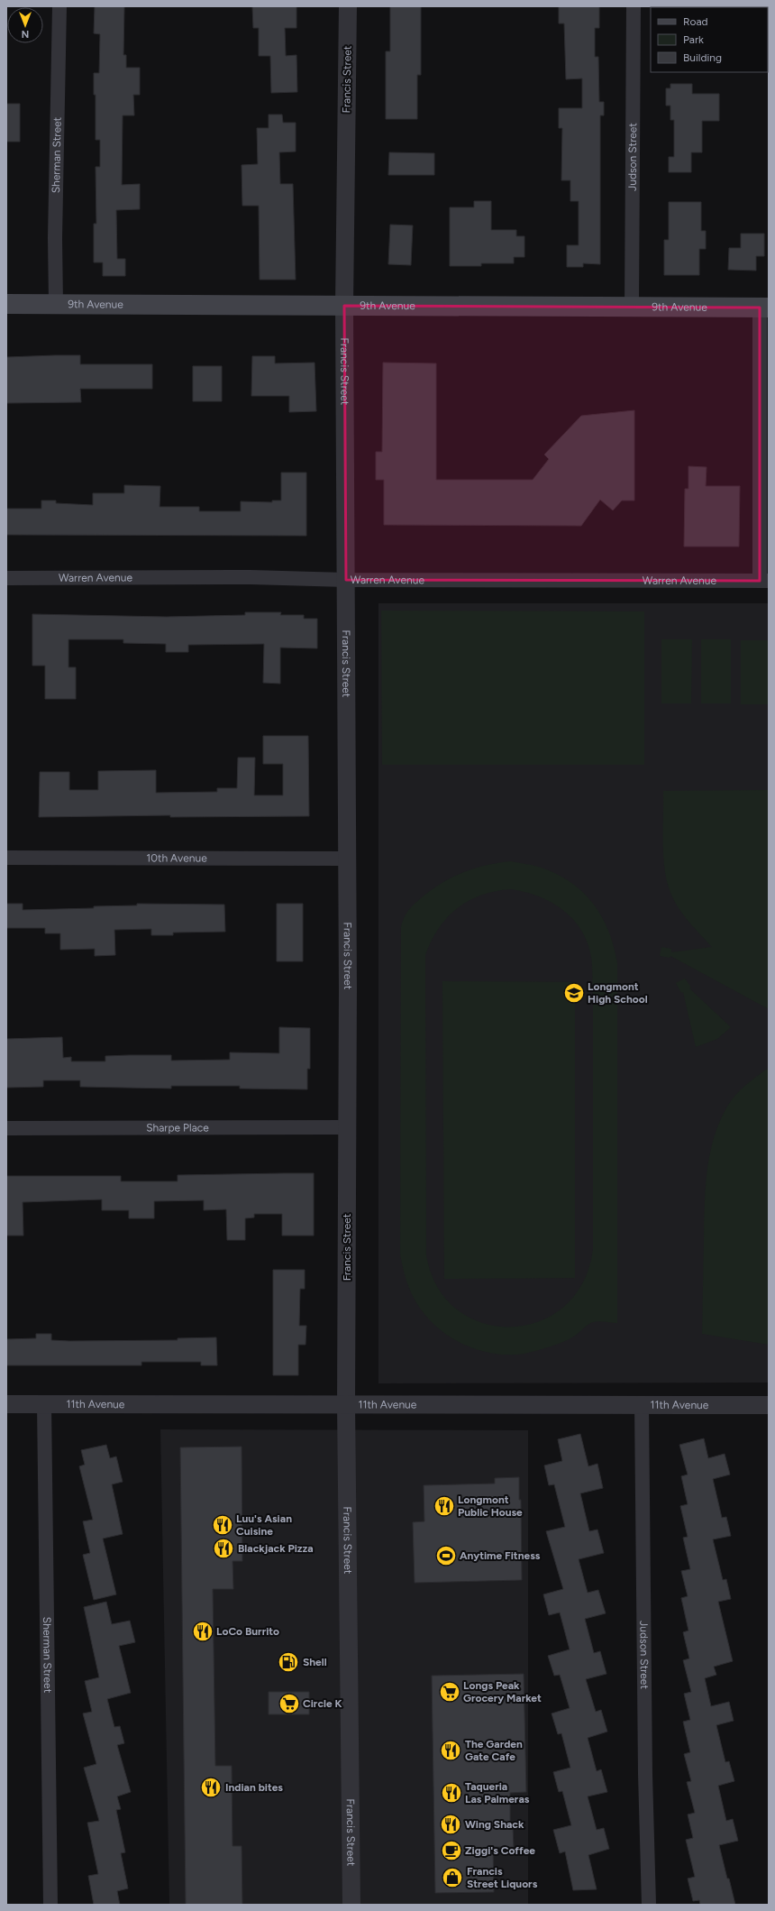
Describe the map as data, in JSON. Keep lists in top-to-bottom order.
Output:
{
  "streets": {
    "main road": ["9th Avenue"],
    "street": [
      "Francis Street",
      "Sherman Street",
      "Judson Street",
      "Warren Avenue",
      "10th Avenue",
      "Sharpe Place",
      "11th Avenue"
    ]
  },
  "crossings": [
    ["Francis Street", "9th Avenue"],
    ["Francis Street", "Warren Avenue"],
    ["Francis Street", "10th Avenue"],
    ["Francis Street", "Sharpe Place"],
    ["Francis Street", "11th Avenue"],
    ["Sherman Street", "9th Avenue"],
    ["Sherman Street", "11th Avenue"],
    ["Judson Street", "9th Avenue"],
    ["Judson Street", "11th Avenue"]
  ],
  "places": {
    "school or university": ["Longmont High School"],
    "restaurant": [
      "Longmont Public House",
      "Luu's Asian Cuisine",
      "Blackjack Pizza",
      "LoCo Burrito",
      "The Garden Gate Cafe",
      "Indian bites",
      "Taqueria Las Palmeras",
      "Wing Shack"
    ],
    "sports": ["Anytime Fitness"],
    "fuel station": ["Shell"],
    "supermarket": ["Longs Peak Grocery Market", "Circle K"],
    "cafe": ["Ziggi's Coffee"],
    "shop": ["Francis Street Liquors"]
  },
  "legend": ["Road", "Park", "Building"],
  "north": "bottom"
}
